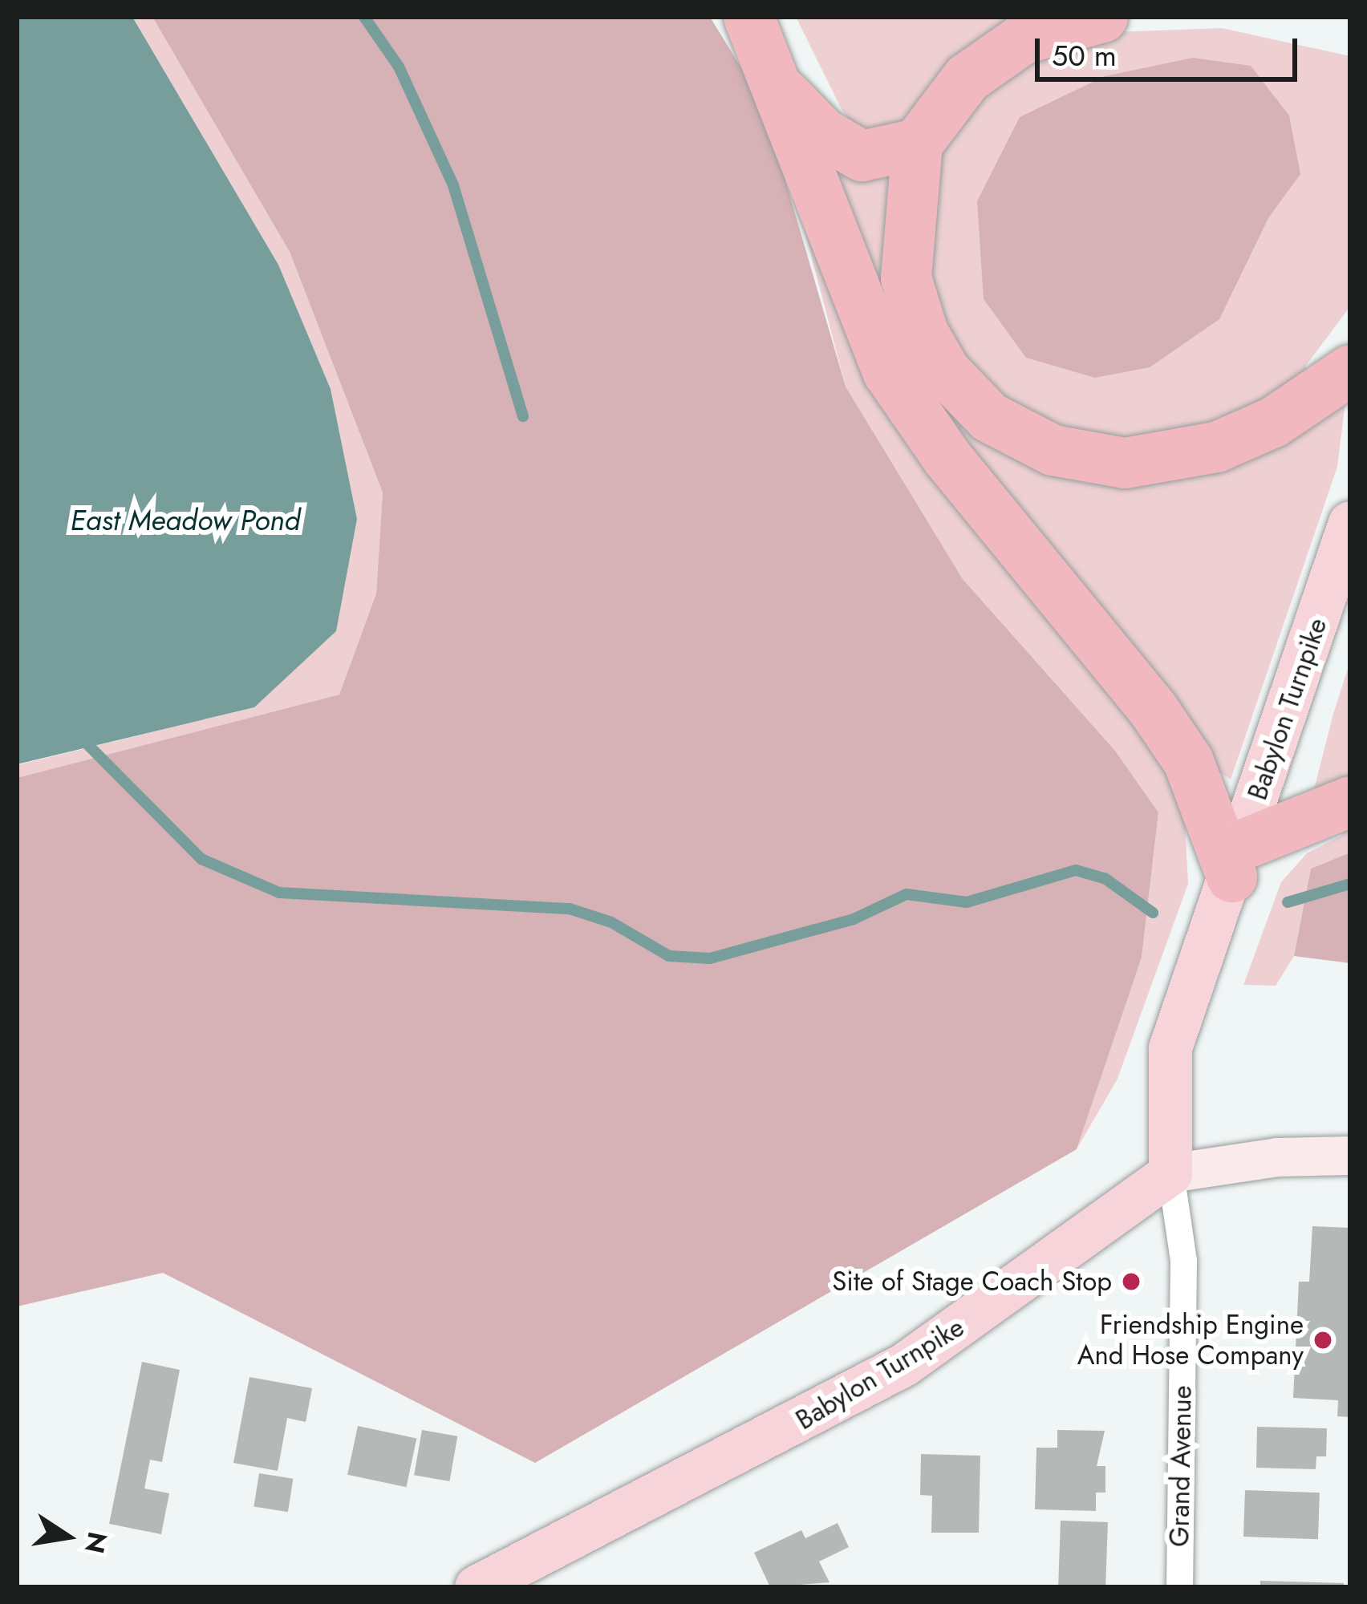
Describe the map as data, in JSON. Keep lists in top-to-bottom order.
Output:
{
  "streets": {
    "main road": ["Babylon Turnpike"],
    "street": ["Grand Avenue"]
  },
  "crossings": [
    ["Babylon Turnpike", "Grand Avenue"]
  ],
  "water": ["East Meadow Pond"],
  "places": ["Site of Stage Coach Stop", "Friendship Engine And Hose Company"],
  "scale_bar": "50 m",
  "north": "right"
}
